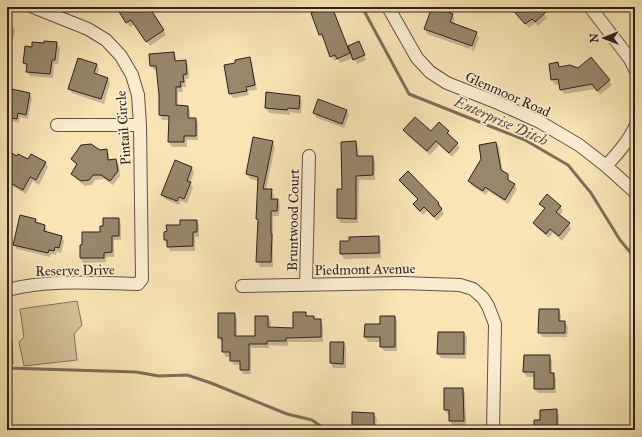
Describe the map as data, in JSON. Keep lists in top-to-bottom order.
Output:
{
  "streets": {
    "street": [
      "Glenmoor Road",
      "Pintail Circle",
      "Bruntwood Court",
      "Piedmont Avenue",
      "Reserve Drive"
    ]
  },
  "crossings": [
    ["Pintail Circle", "Reserve Drive"],
    ["Bruntwood Court", "Piedmont Avenue"]
  ],
  "water": ["Enterprise Ditch"],
  "north": "left"
}
